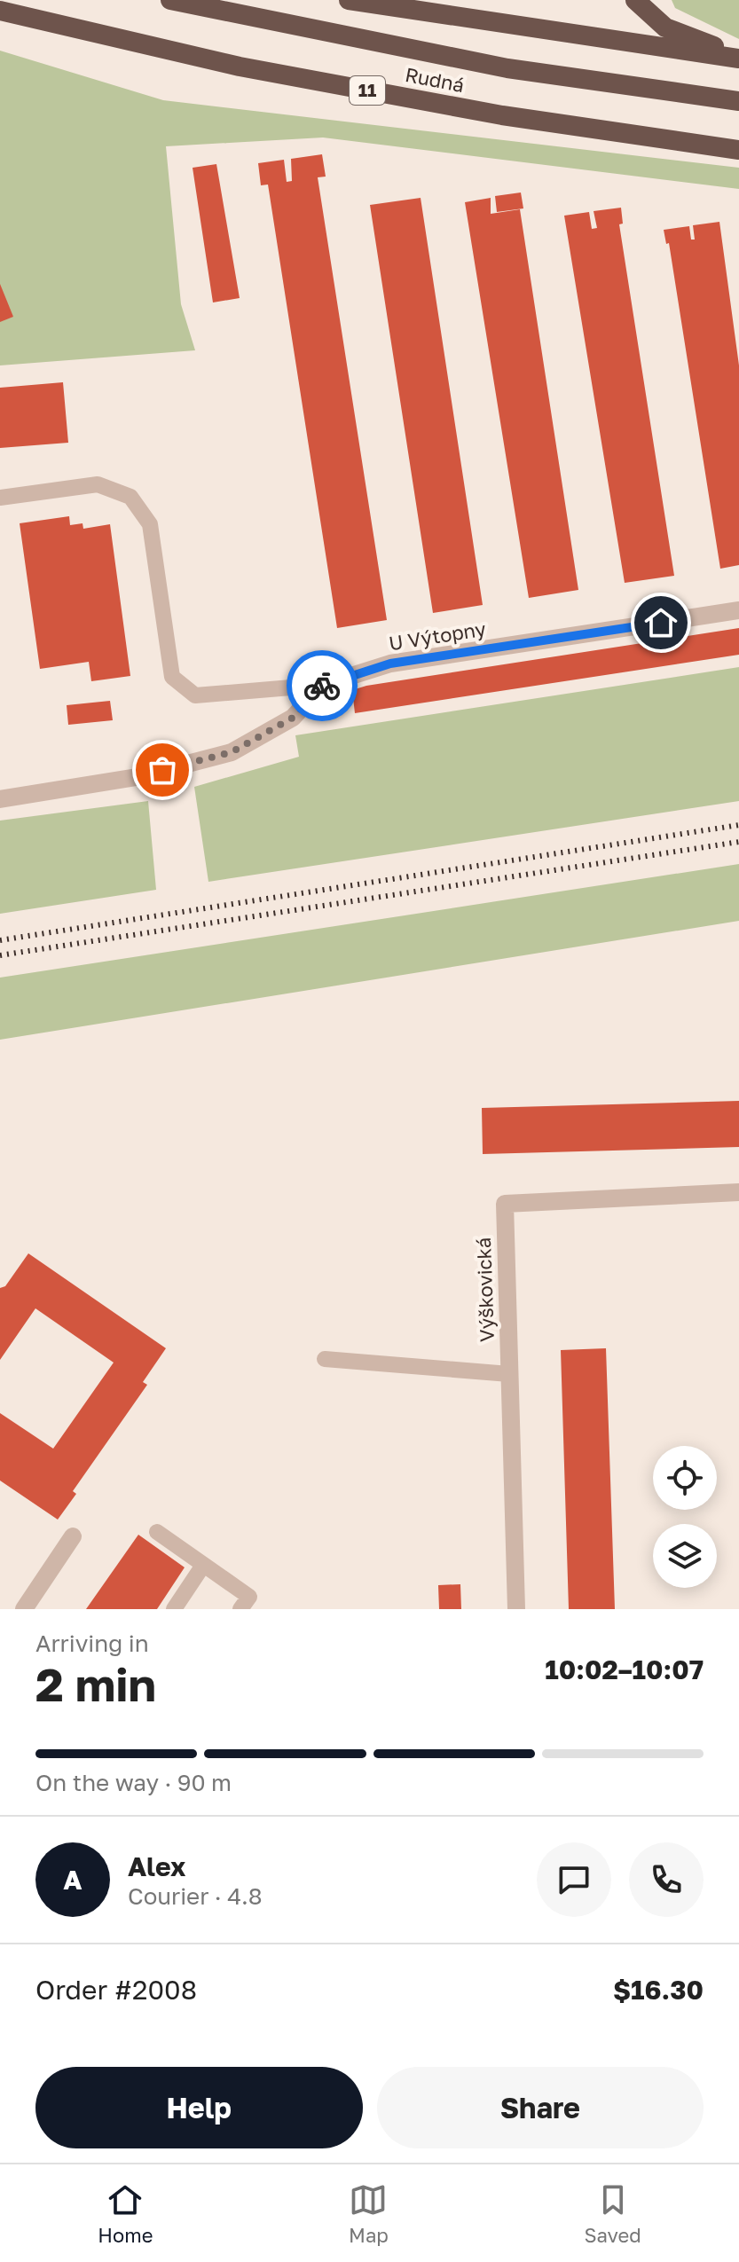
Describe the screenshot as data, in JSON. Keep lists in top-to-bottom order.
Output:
{
  "streets": {
    "highway": ["Rudná", "11"],
    "street": ["U Výtopny", "Výškovická"]
  },
  "page": {
    "heading": ["2 min", "Arriving in", "10:02–10:07"],
    "panel": [
      "Alex",
      "Courier · 4.8",
      "Order #2008",
      "$16.30"
    ],
    "bar": "On the way · 90 m",
    "round": "A",
    "buttons": ["Help", "Share"],
    "tabs": ["Home", "Map", "Saved"]
  }
}
